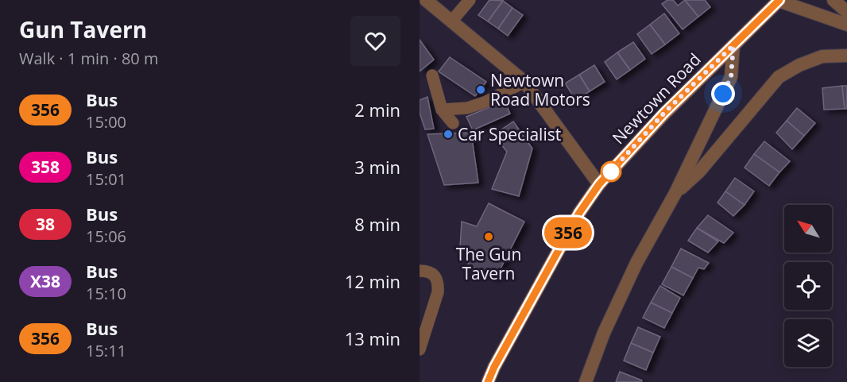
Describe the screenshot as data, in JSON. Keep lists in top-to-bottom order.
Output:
{
  "streets": {
    "main road": ["Newtown Road"]
  },
  "places": ["Newtown Road Motors", "Car Specialist", "The Gun Tavern"],
  "lines": ["bus line 356"],
  "north": "top left",
  "page": {
    "heading": ["Gun Tavern", "Walk · 1 min · 80 m"],
    "on_map": "356",
    "list": [
      {
        "mark": "356",
        "name": "Bus",
        "note": "15:00",
        "value": "2 min"
      },
      {
        "mark": "358",
        "name": "Bus",
        "note": "15:01",
        "value": "3 min"
      },
      {
        "mark": "38",
        "name": "Bus",
        "note": "15:06",
        "value": "8 min"
      },
      {
        "mark": "X38",
        "name": "Bus",
        "note": "15:10",
        "value": "12 min"
      },
      {
        "mark": "356",
        "name": "Bus",
        "note": "15:11",
        "value": "13 min"
      }
    ]
  }
}
